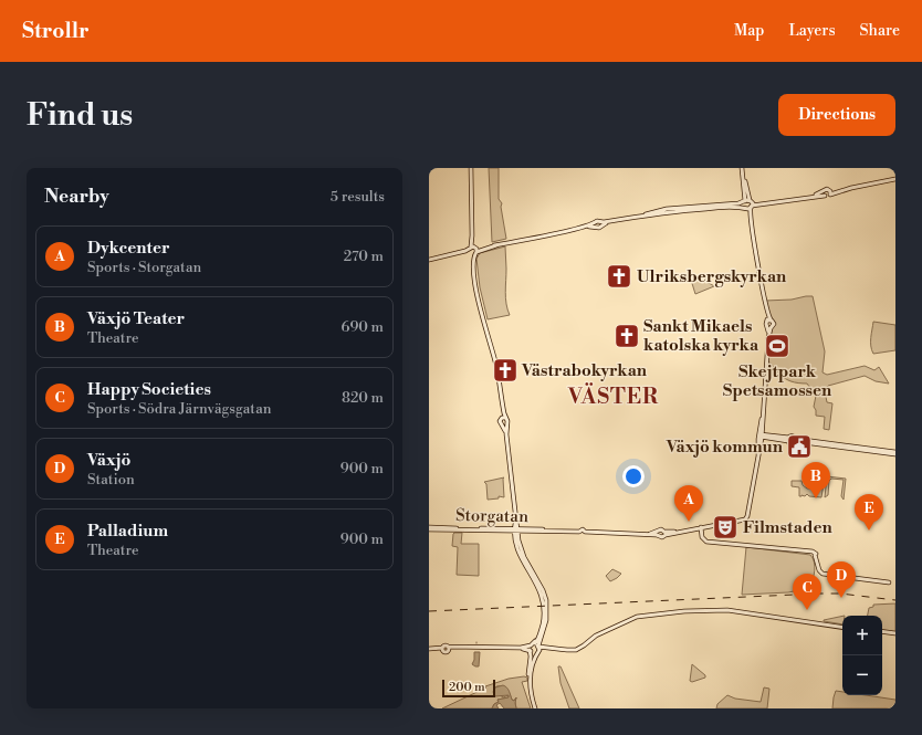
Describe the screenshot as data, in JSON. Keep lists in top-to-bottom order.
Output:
{
  "streets": {
    "street": ["Storgatan"]
  },
  "districts": ["VÄSTER"],
  "places": {
    "church": ["Ulriksbergskyrkan", "Sankt Mikaels katolska kyrka", "Västrabokyrkan"],
    "sports": ["Skejtpark Spetsamossen"],
    "public building": ["Växjö kommun"],
    "theatre": ["Filmstaden"]
  },
  "scale_bar": "200 m",
  "page": {
    "header": "Strollr",
    "nav": ["Map", "Layers", "Share"],
    "buttons": "Directions",
    "title": "Find us",
    "heading": ["Nearby", "5 results"],
    "list": [
      {
        "mark": "A",
        "name": "Dykcenter",
        "note": "Sports · Storgatan",
        "value": "270 m"
      },
      {
        "mark": "B",
        "name": "Växjö Teater",
        "note": "Theatre",
        "value": "690 m"
      },
      {
        "mark": "C",
        "name": "Happy Societies",
        "note": "Sports · Södra Järnvägsgatan",
        "value": "820 m"
      },
      {
        "mark": "D",
        "name": "Växjö",
        "note": "Station",
        "value": "900 m"
      },
      {
        "mark": "E",
        "name": "Palladium",
        "note": "Theatre",
        "value": "900 m"
      }
    ],
    "pins": [
      "B",
      "A",
      "E",
      "D",
      "C"
    ],
    "map_buttons": ["+", "−"],
    "scale": "200 m"
  }
}
